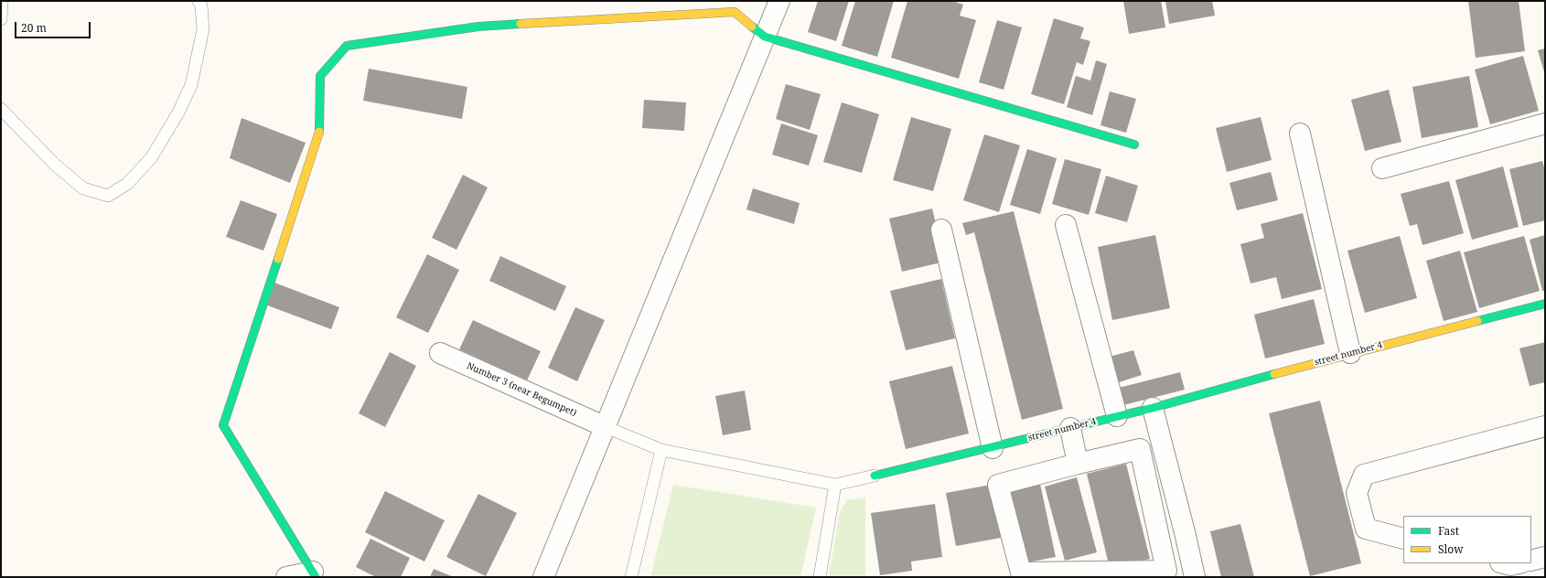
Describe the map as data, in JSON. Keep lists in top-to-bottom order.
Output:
{
  "streets": {
    "street": ["street number 4", "Number 3 (near Begumpet)"]
  },
  "legend": ["Fast", "Slow"],
  "scale_bar": "20 m"
}
